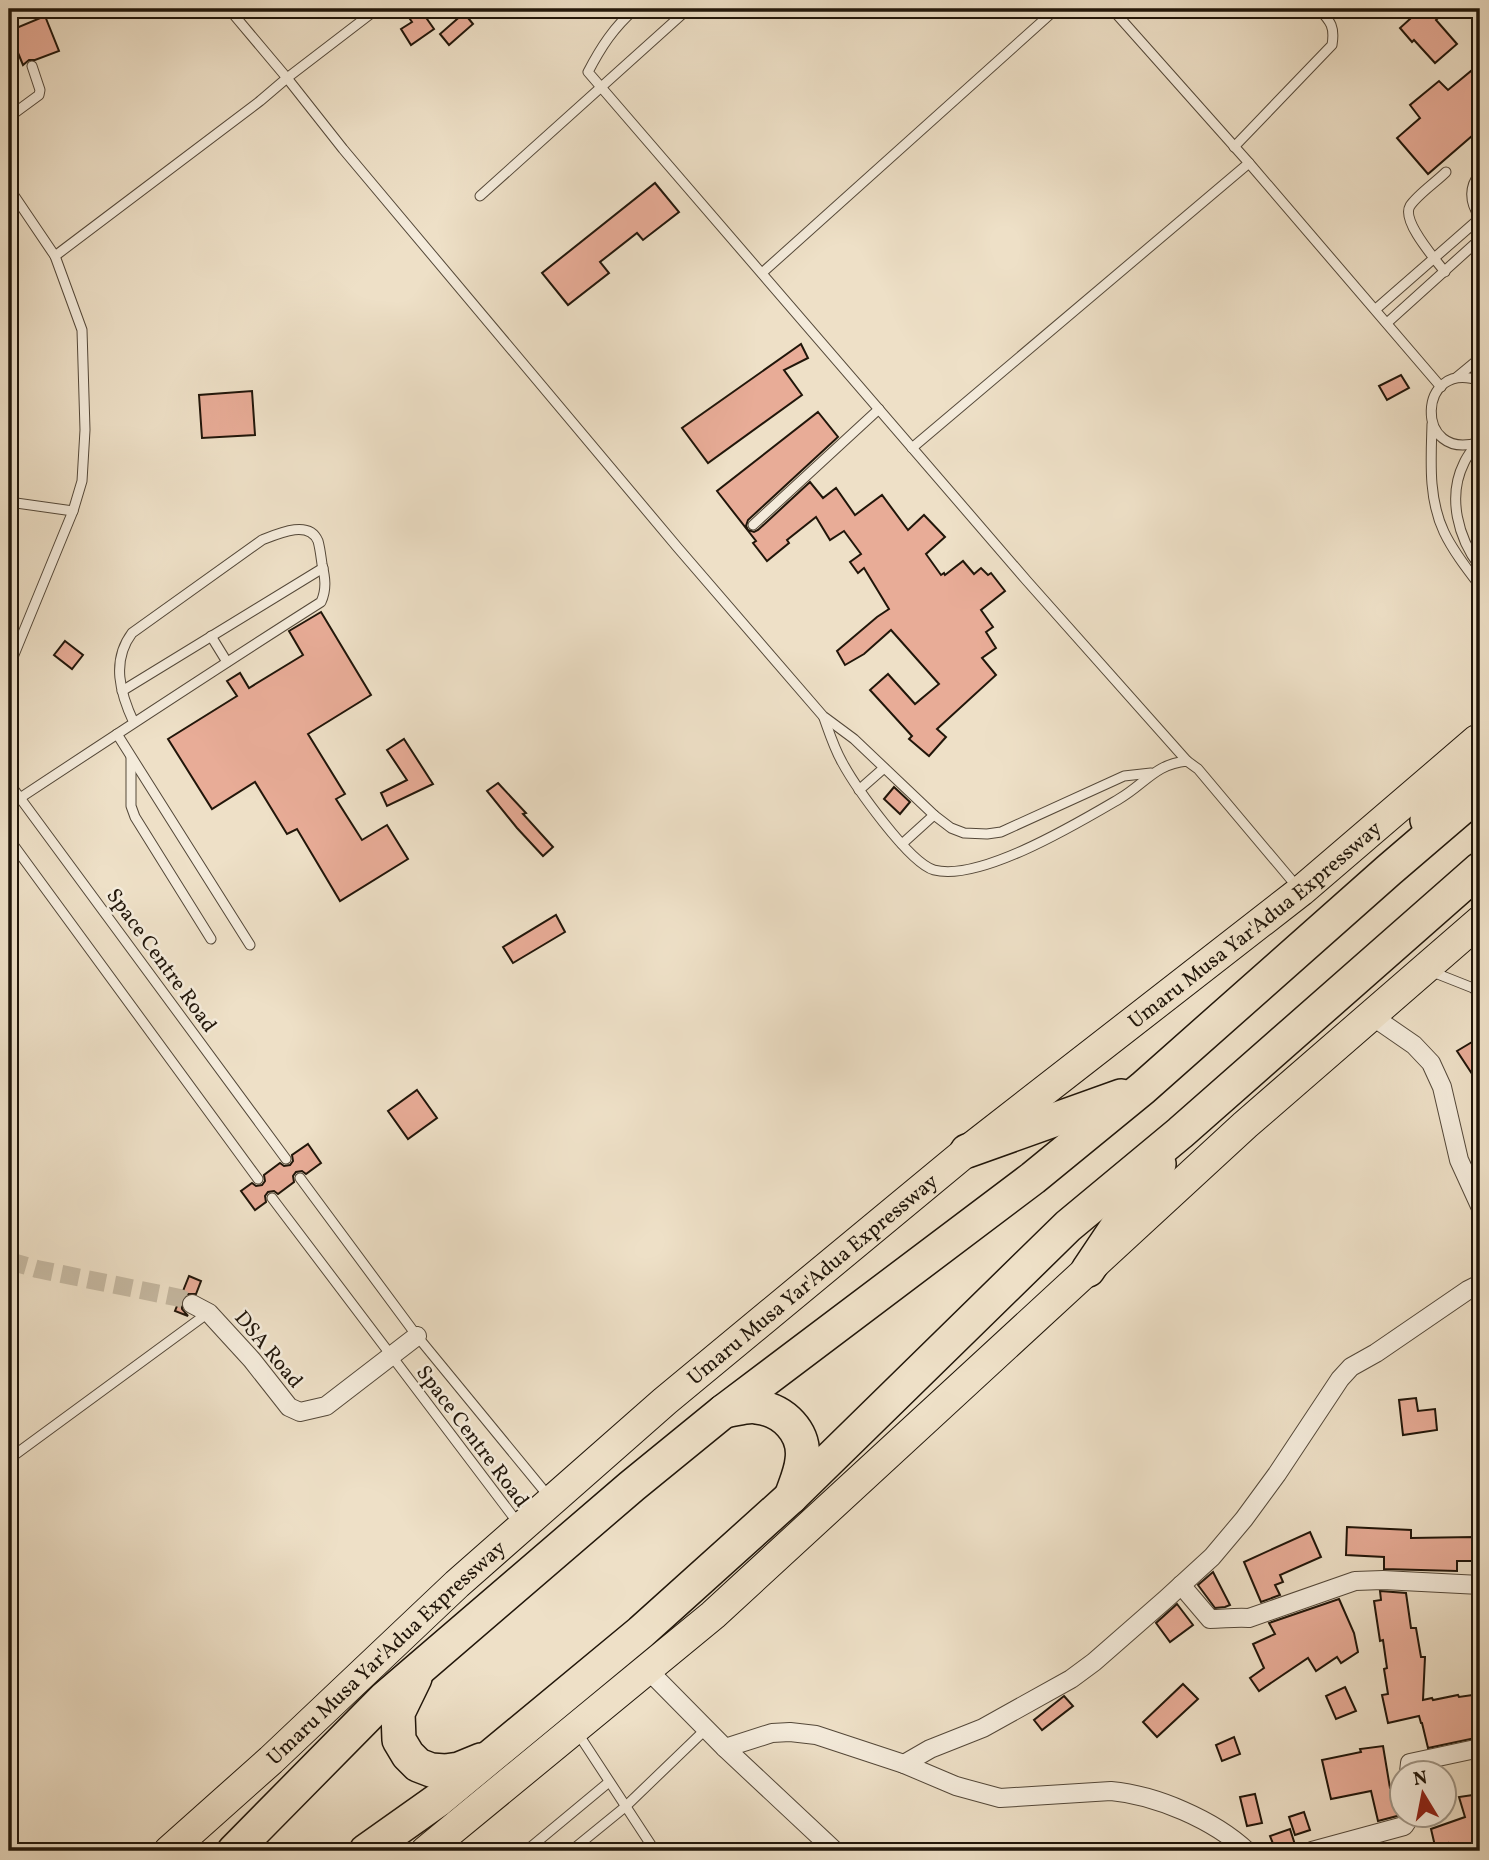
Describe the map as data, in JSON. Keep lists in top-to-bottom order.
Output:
{
  "streets": {
    "highway": ["Umaru Musa Yar'Adua Expressway"],
    "street": ["DSA Road"],
    "lane": ["Space Centre Road"]
  },
  "crossings": [
    ["Umaru Musa Yar'Adua Expressway", "Space Centre Road"],
    ["Space Centre Road", "DSA Road"]
  ],
  "north": "top"
}
